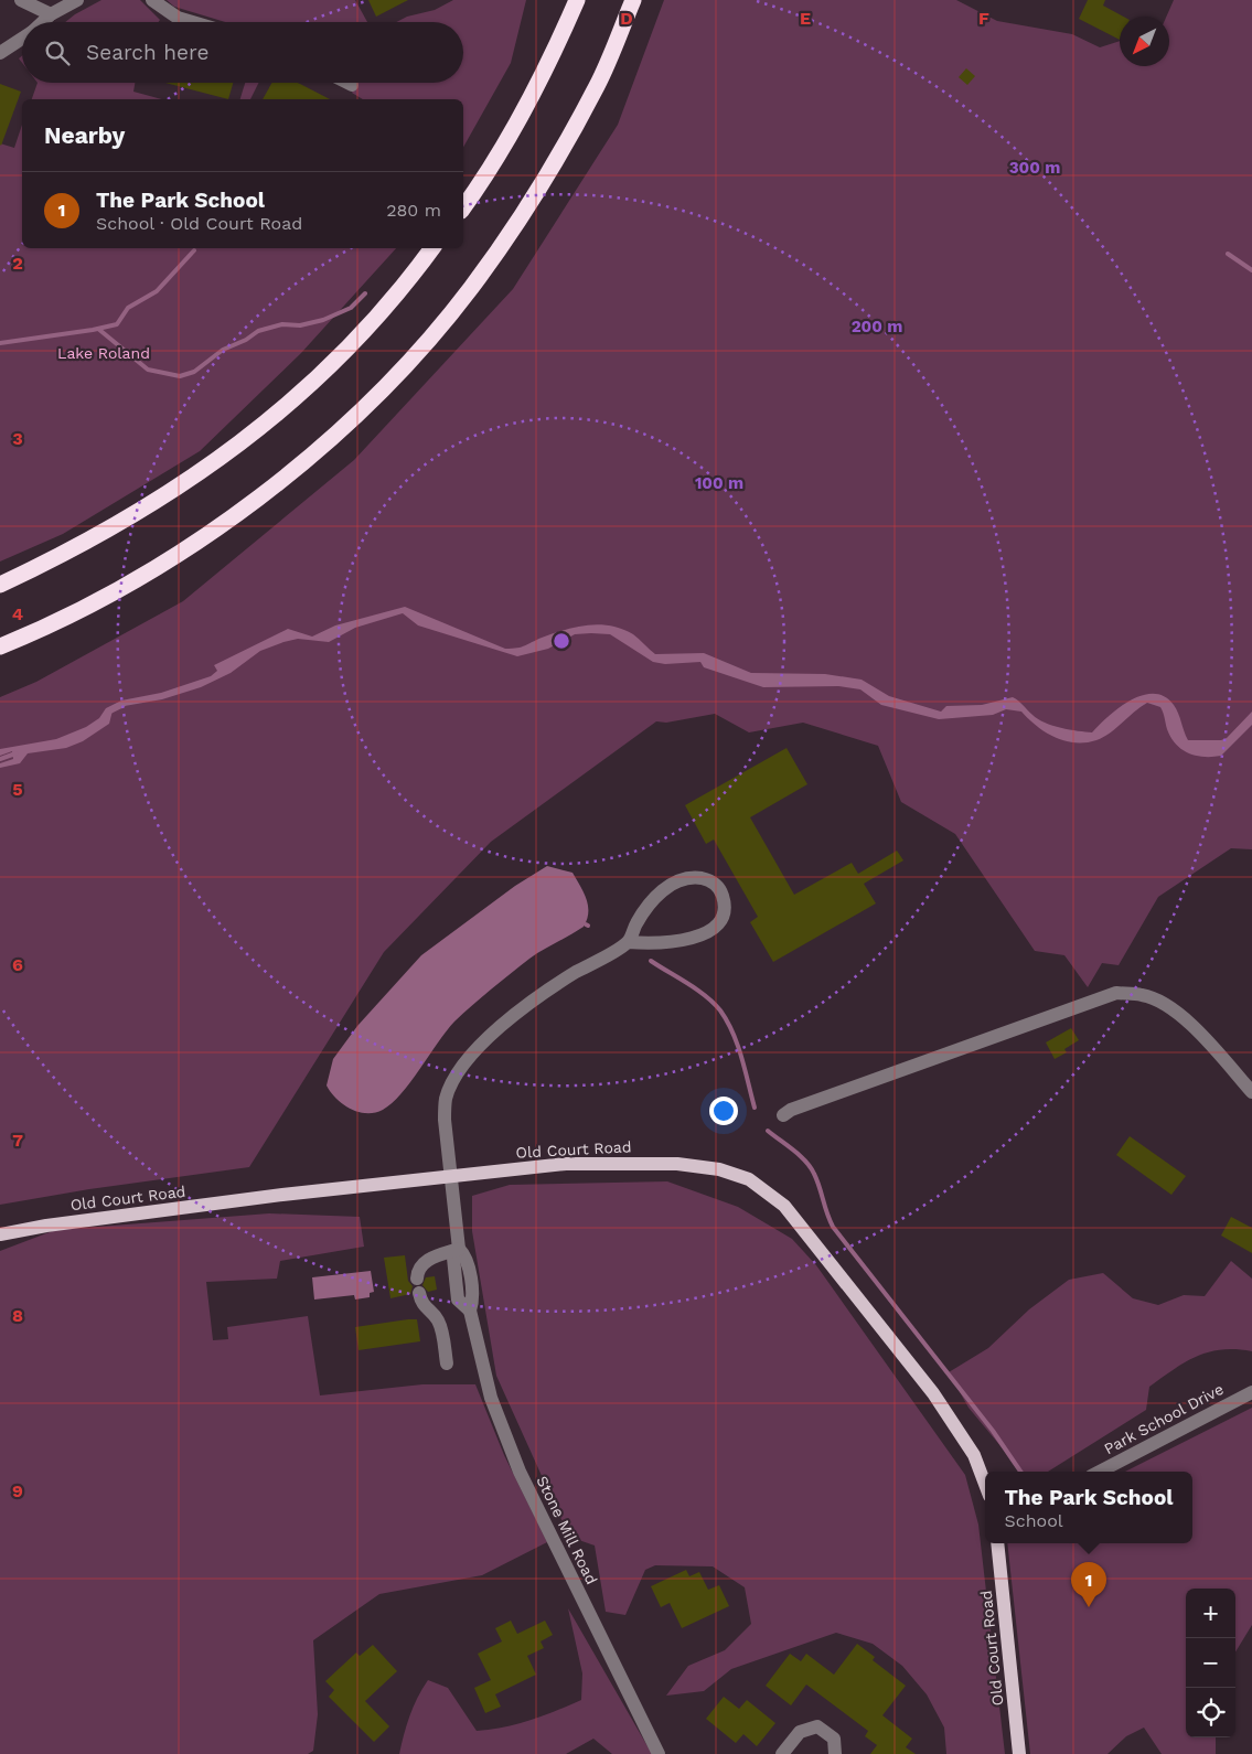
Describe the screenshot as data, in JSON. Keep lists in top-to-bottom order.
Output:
{
  "streets": {
    "main road": ["Old Court Road"],
    "street": ["Park School Drive", "Stone Mill Road"]
  },
  "crossings": [
    ["Old Court Road", "Stone Mill Road"]
  ],
  "parks": ["Lake Roland"],
  "north": "bottom left",
  "page": {
    "search": "Search here",
    "heading": "Nearby",
    "list": [
      {
        "mark": "1",
        "name": "The Park School",
        "note": "School · Old Court Road",
        "value": "280 m"
      }
    ],
    "popup": ["The Park School", "School"],
    "pins": "1",
    "map_buttons": ["+", "−"]
  },
  "grid": {
    "columns": ["D", "E", "F"],
    "rows": [
      "2",
      "3",
      "4",
      "5",
      "6",
      "7",
      "8",
      "9"
    ]
  },
  "rings": ["300 m", "200 m", "100 m"]
}
